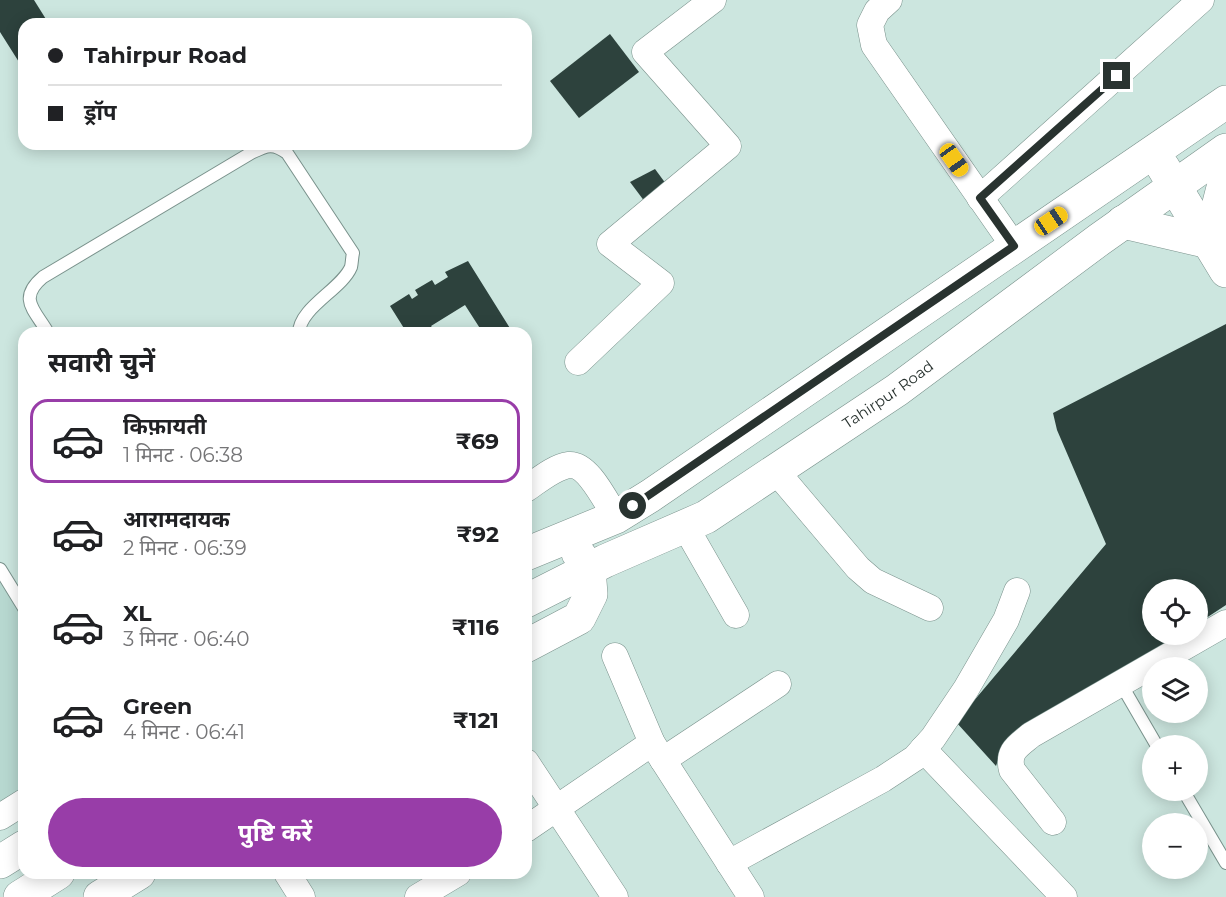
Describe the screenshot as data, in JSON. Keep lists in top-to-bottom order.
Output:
{
  "streets": {
    "main road": ["Tahirpur Road"]
  },
  "page": {
    "banner": ["Tahirpur Road", "ड्रॉप"],
    "heading": "सवारी चुनें",
    "list": [
      {
        "name": "किफ़ायती",
        "note": "1 मिनट · 06:38",
        "value": "₹69"
      },
      {
        "name": "आरामदायक",
        "note": "2 मिनट · 06:39",
        "value": "₹92"
      },
      {
        "name": "XL",
        "note": "3 मिनट · 06:40",
        "value": "₹116"
      },
      {
        "name": "Green",
        "note": "4 मिनट · 06:41",
        "value": "₹121"
      }
    ],
    "map_buttons": ["+", "−"],
    "buttons": "पुष्टि करें"
  }
}
